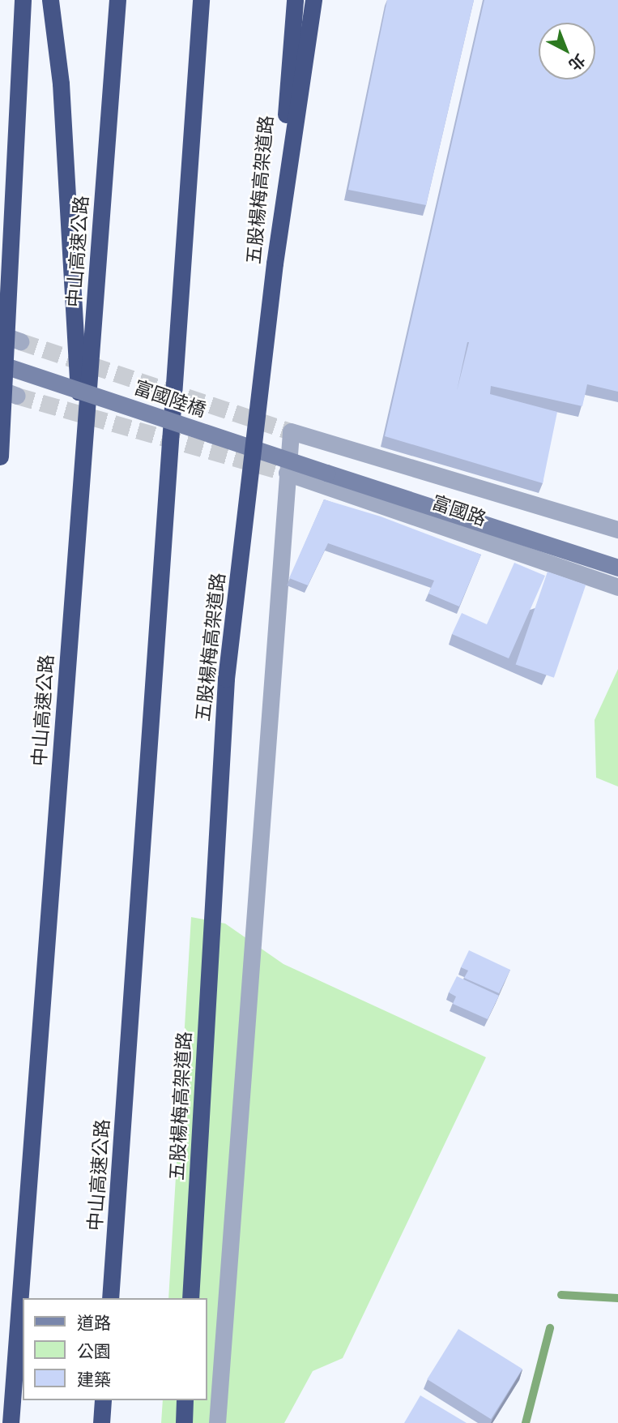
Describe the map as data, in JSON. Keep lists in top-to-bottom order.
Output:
{
  "streets": {
    "highway": ["五股楊梅高架道路", "中山高速公路"],
    "street": ["富國陸橋", "富國路"]
  },
  "crossings": [
    ["富國陸橋", "富國路"]
  ],
  "legend": ["道路", "公園", "建築"],
  "north": "bottom right"
}
